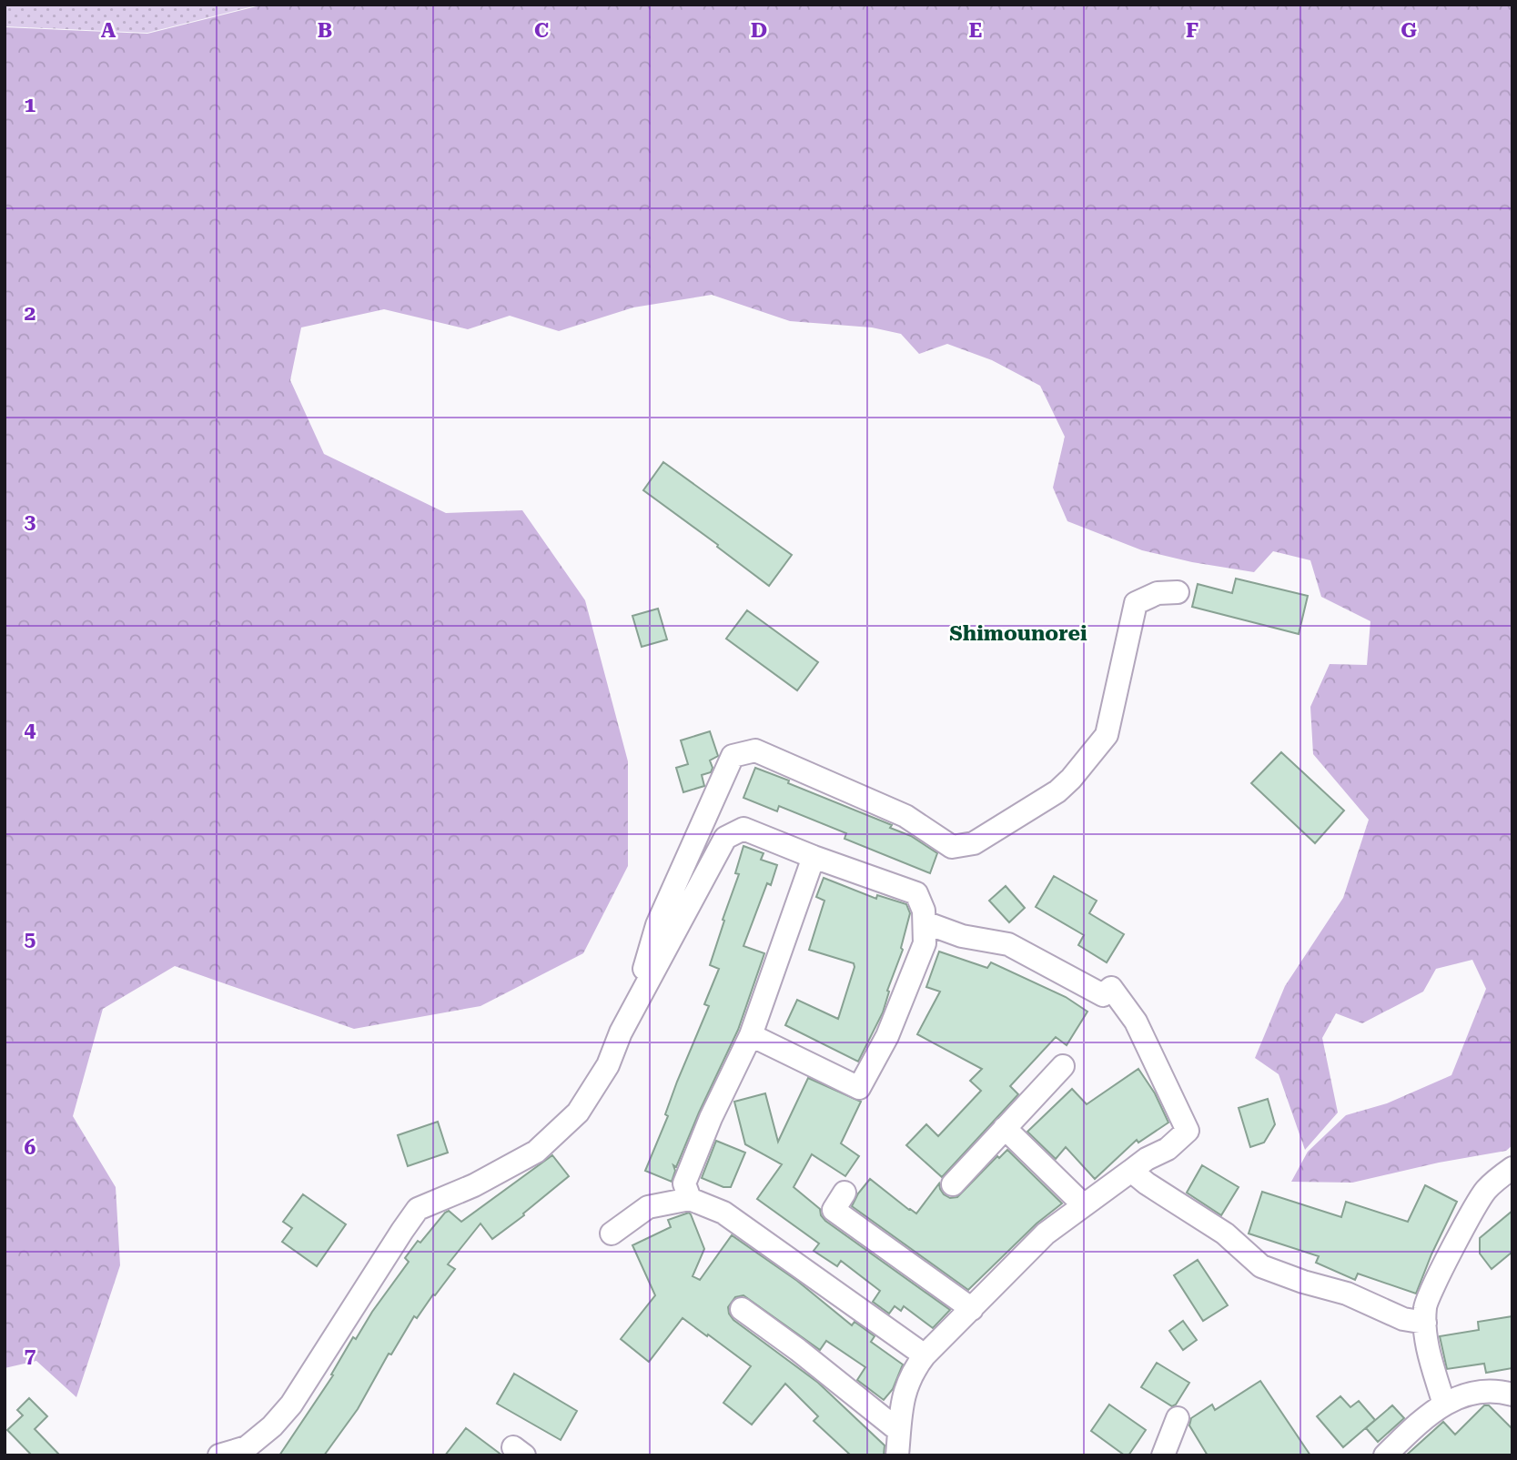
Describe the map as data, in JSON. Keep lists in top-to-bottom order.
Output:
{
  "districts": ["Shimounorei"],
  "grid": {
    "columns": [
      "A",
      "B",
      "C",
      "D",
      "E",
      "F",
      "G"
    ],
    "rows": [
      "1",
      "2",
      "3",
      "4",
      "5",
      "6",
      "7"
    ]
  }
}
